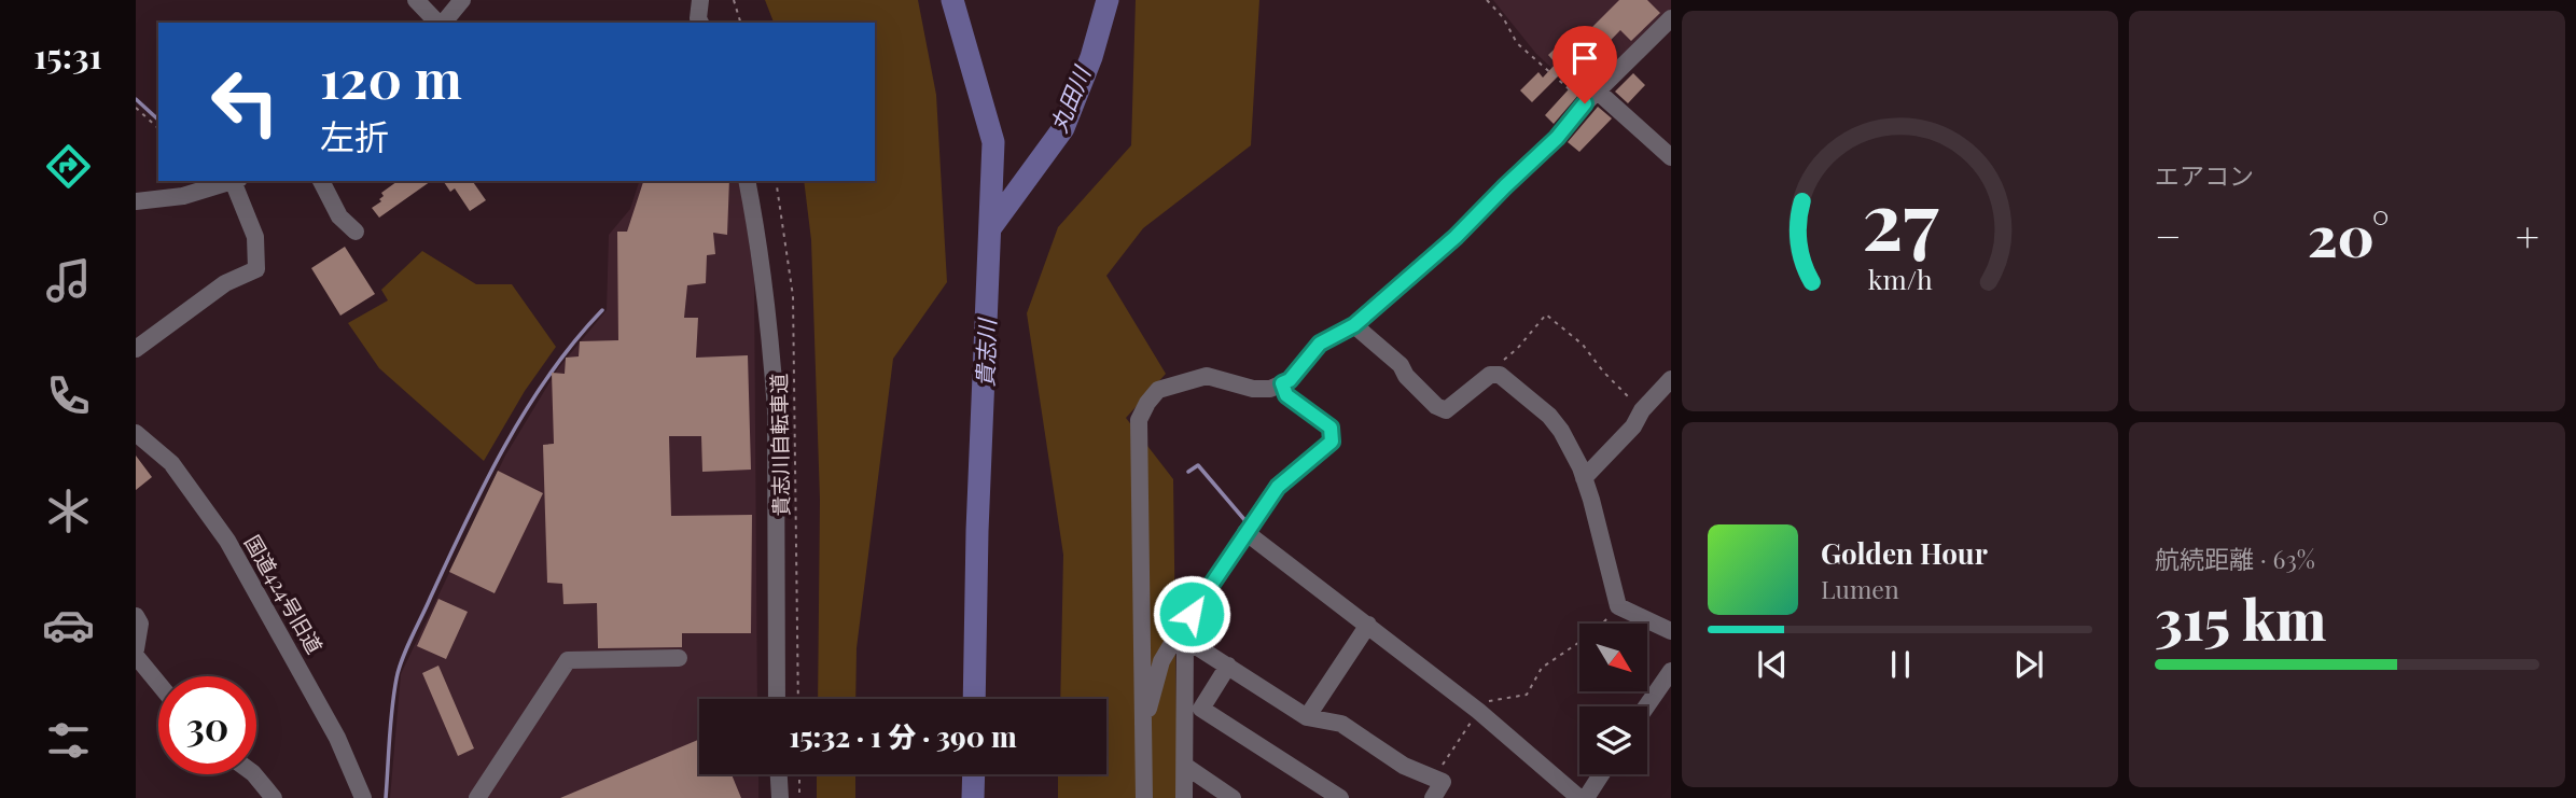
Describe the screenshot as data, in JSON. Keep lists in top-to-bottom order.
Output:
{
  "streets": {
    "street": ["国道424号旧道"],
    "path": ["貴志川自転車道"]
  },
  "water": ["丸田川", "貴志川"],
  "north": "bottom right",
  "page": {
    "tabs": "15:31",
    "tile": [
      "エアコン",
      ["航続距離 · 63%", "315 km"]
    ],
    "turn": ["120 m", "左折"],
    "heat": ["−", "20°", "+"],
    "song": ["Golden Hour", "Lumen"],
    "limit": "30",
    "trip": "15:32 · 1 分 · 390 m",
    "gauge": ["27", "km/h"]
  }
}
